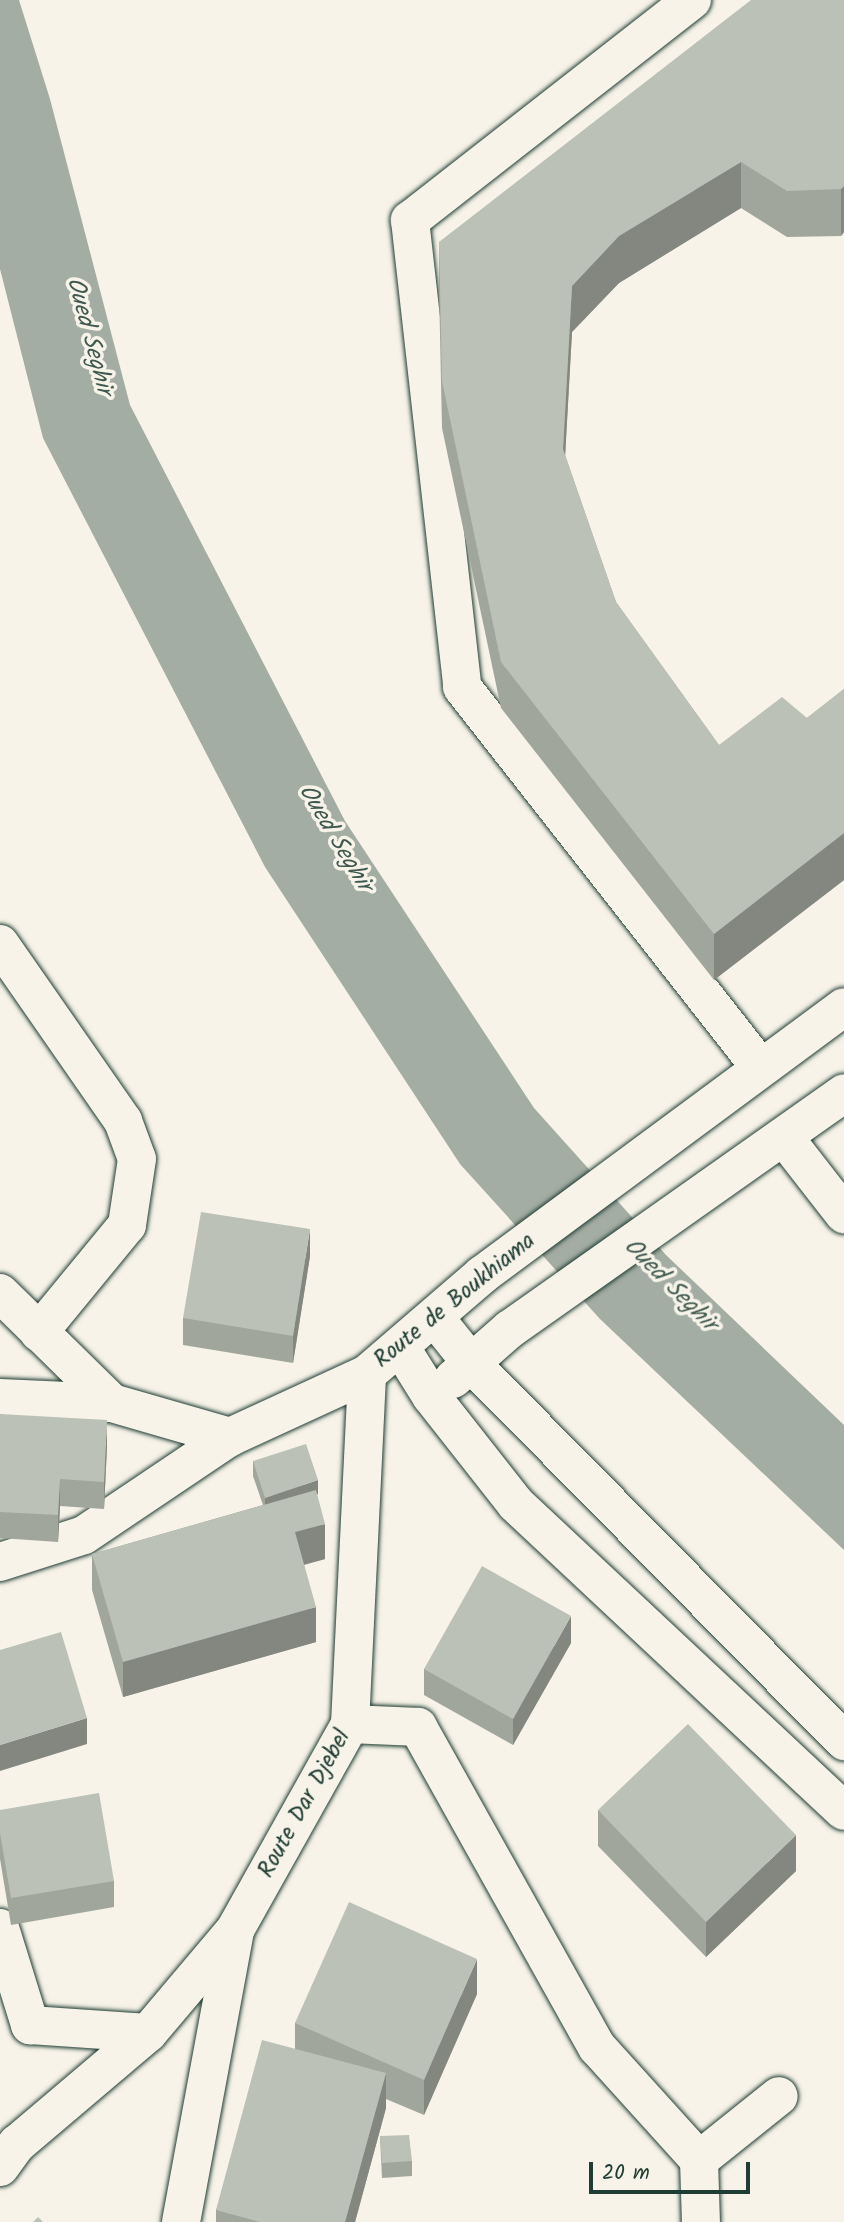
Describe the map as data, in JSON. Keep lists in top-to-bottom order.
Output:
{
  "streets": {
    "street": ["Route de Boukhiama", "Route Dar Djebel"]
  },
  "crossings": [
    ["Route de Boukhiama", "Route Dar Djebel"]
  ],
  "water": ["Oued Seghir"],
  "scale_bar": "20 m"
}
